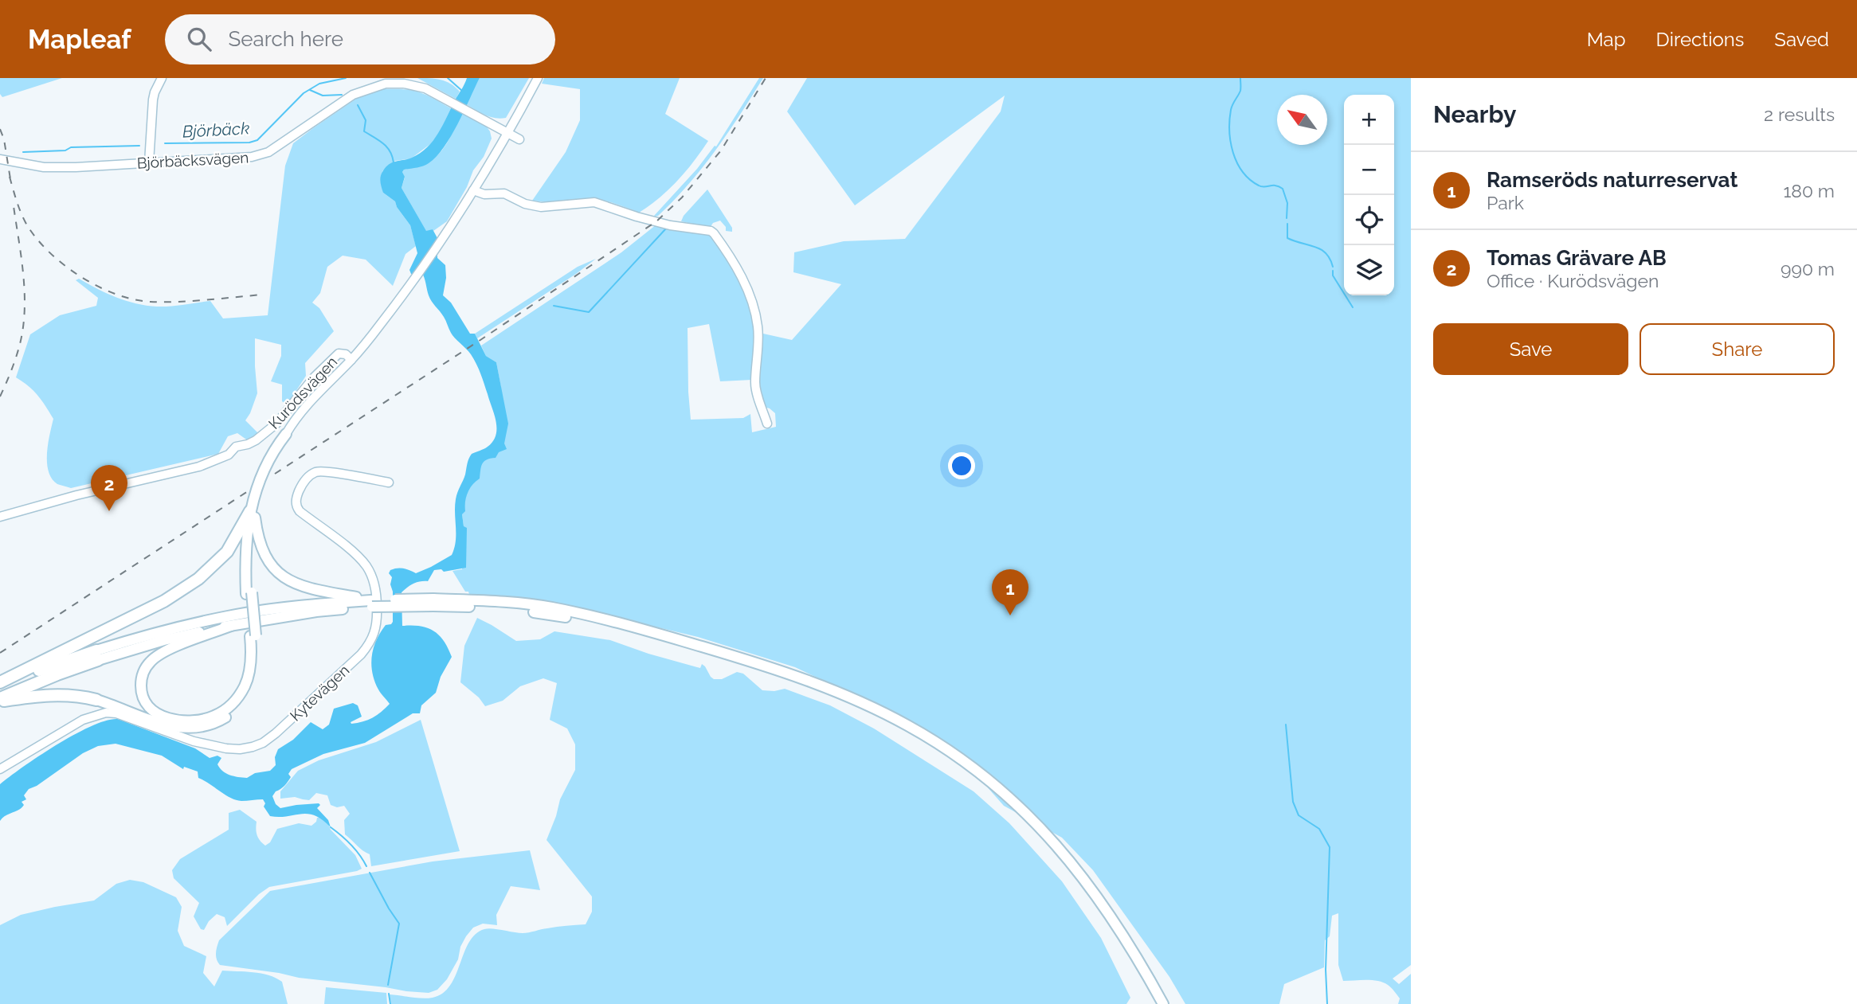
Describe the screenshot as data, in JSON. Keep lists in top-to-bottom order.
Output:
{
  "streets": {
    "street": ["Björbäcksvägen", "Kurödsvägen", "Kytevägen"]
  },
  "water": ["Björbäck"],
  "north": "top left",
  "page": {
    "header": "Mapleaf",
    "search": "Search here",
    "nav": ["Map", "Directions", "Saved"],
    "heading": ["Nearby", "2 results"],
    "map_buttons": ["+", "−"],
    "list": [
      {
        "mark": "1",
        "name": "Ramseröds naturreservat",
        "note": "Park",
        "value": "180 m"
      },
      {
        "mark": "2",
        "name": "Tomas Grävare AB",
        "note": "Office · Kurödsvägen",
        "value": "990 m"
      }
    ],
    "buttons": ["Save", "Share"],
    "pins": ["2", "1"]
  }
}
